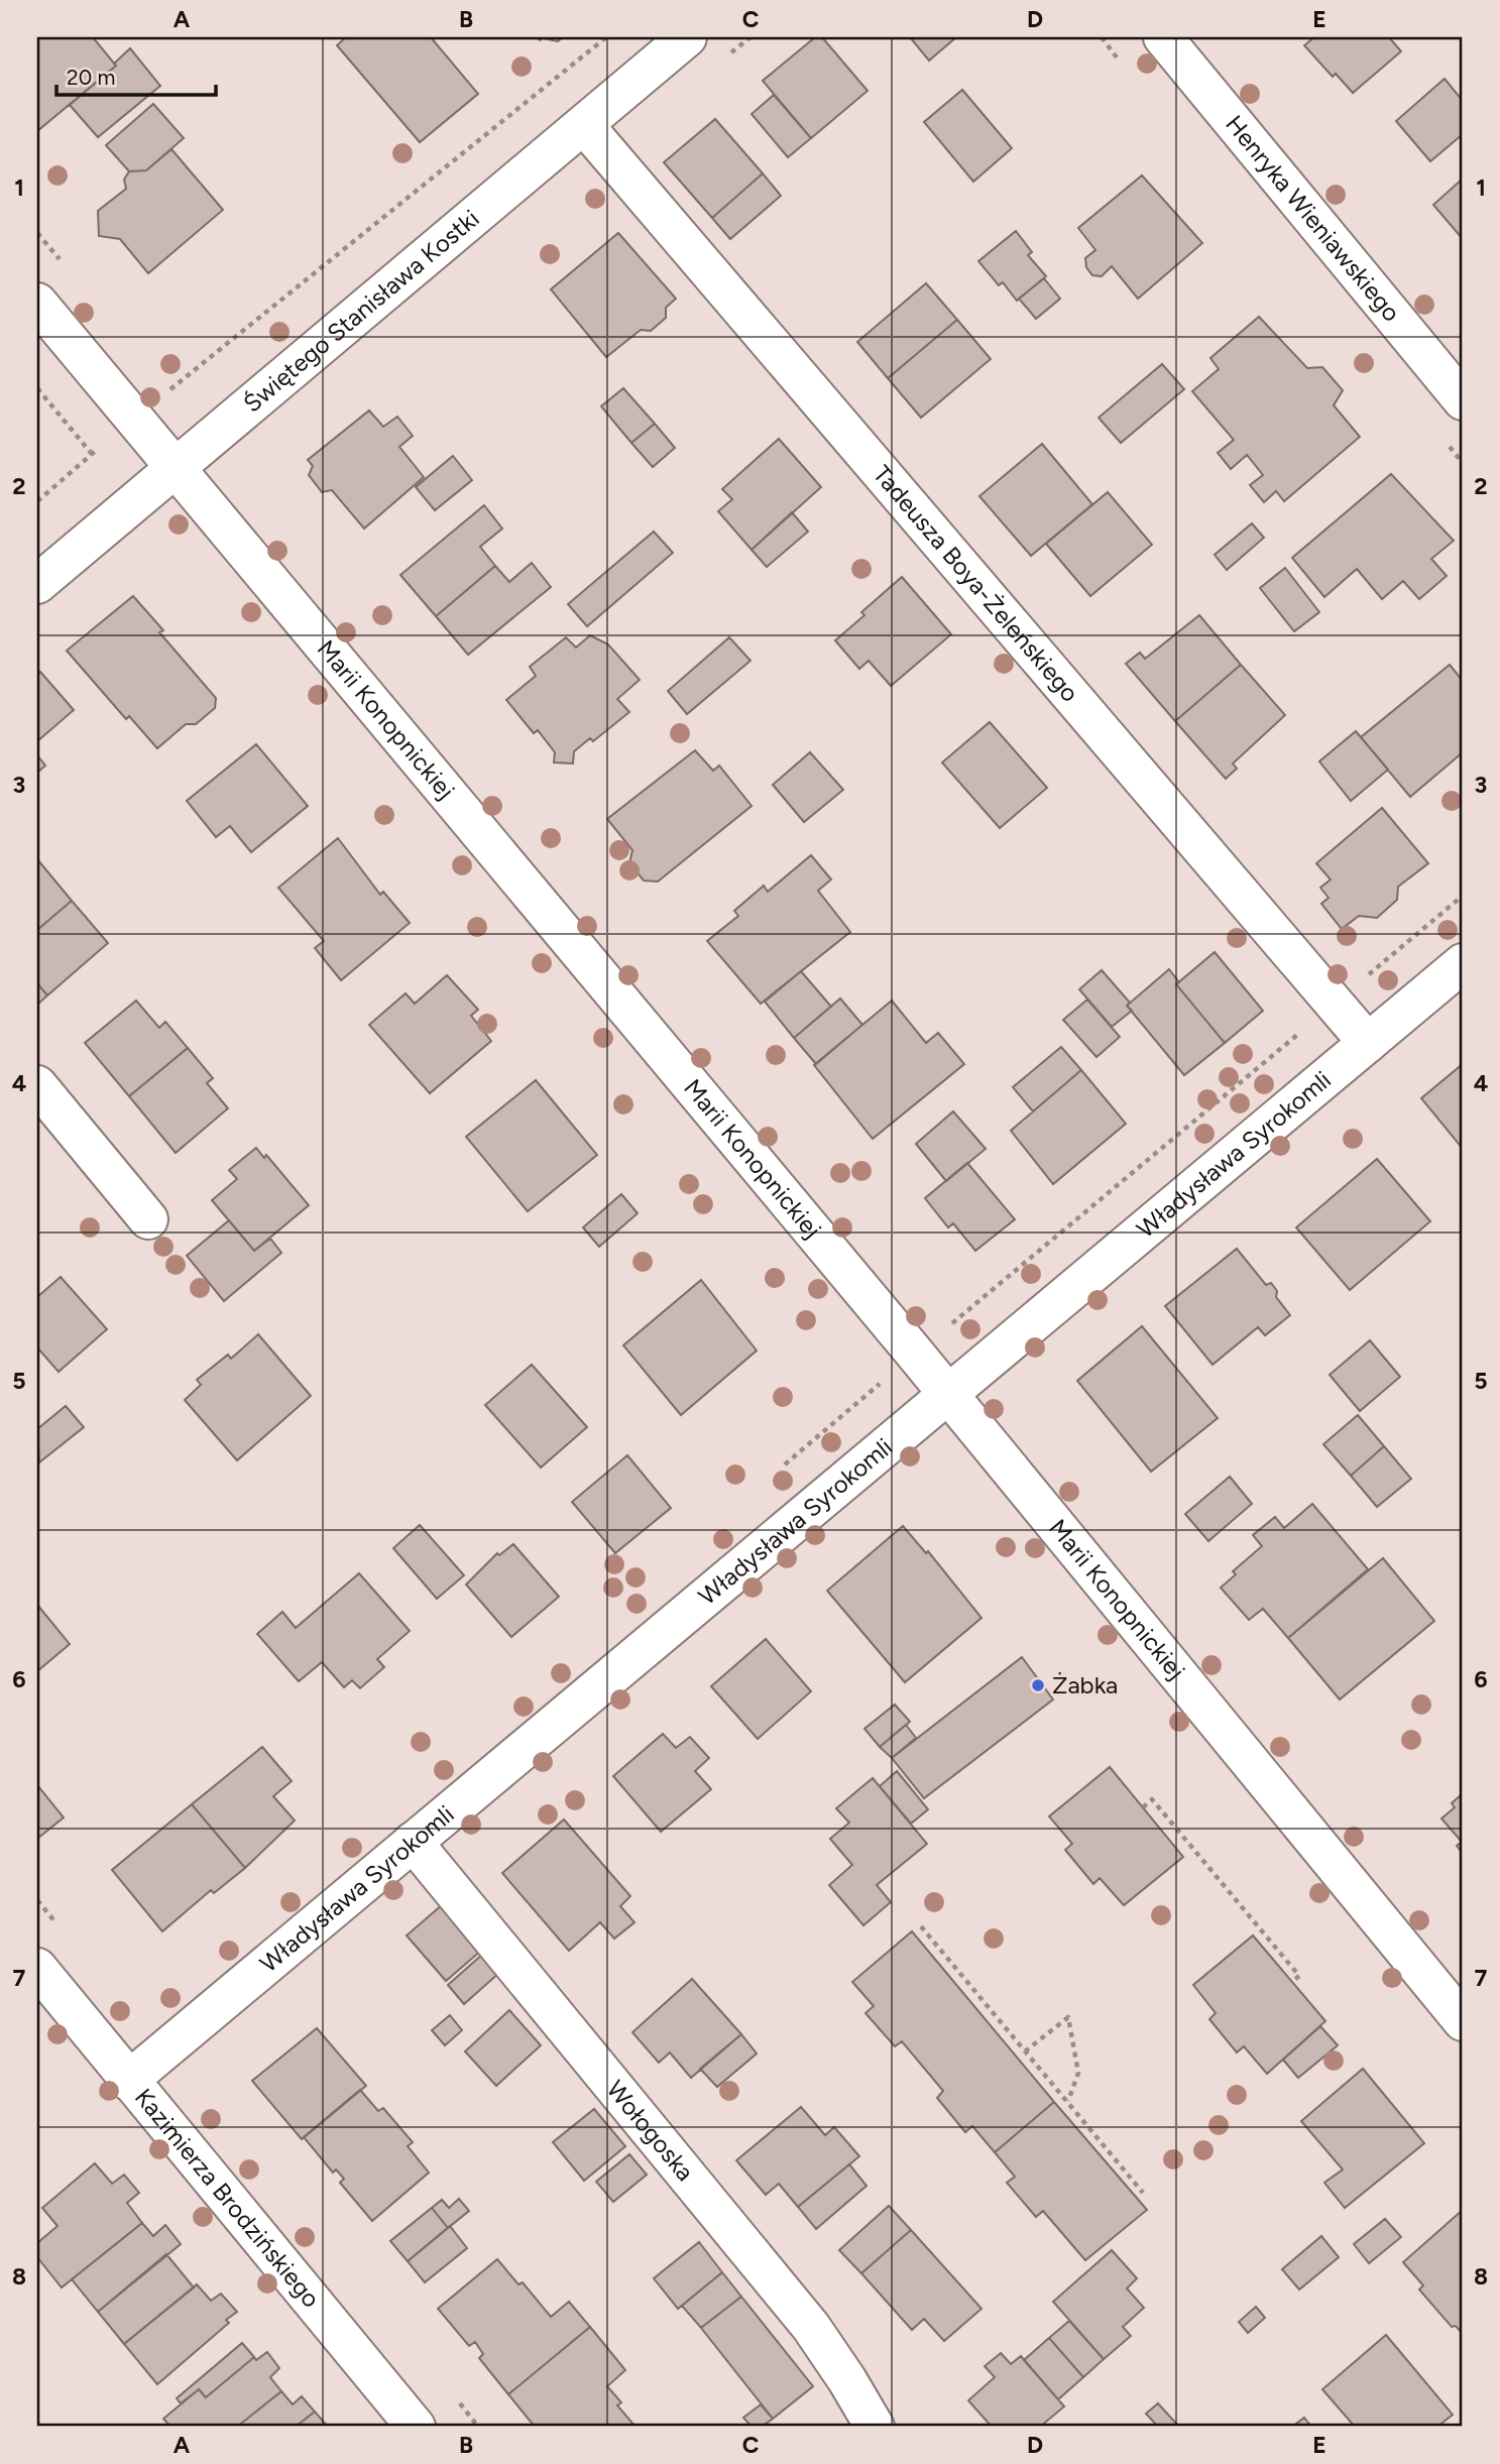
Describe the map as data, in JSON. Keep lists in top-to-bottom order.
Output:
{
  "streets": {
    "street": [
      "Henryka Wieniawskiego",
      "Świętego Stanisława Kostki",
      "Tadeusza Boya-Żeleńskiego",
      "Marii Konopnickiej",
      "Władysława Syrokomli",
      "Wołogoska",
      "Kazimierza Brodzińskiego"
    ]
  },
  "crossings": [
    ["Świętego Stanisława Kostki", "Tadeusza Boya-Żeleńskiego"],
    ["Świętego Stanisława Kostki", "Marii Konopnickiej"],
    ["Tadeusza Boya-Żeleńskiego", "Władysława Syrokomli"],
    ["Marii Konopnickiej", "Władysława Syrokomli"],
    ["Władysława Syrokomli", "Wołogoska"],
    ["Władysława Syrokomli", "Kazimierza Brodzińskiego"]
  ],
  "places": ["Żabka"],
  "scale_bar": "20 m",
  "grid": {
    "columns": [
      "A",
      "B",
      "C",
      "D",
      "E"
    ],
    "rows": [
      "1",
      "2",
      "3",
      "4",
      "5",
      "6",
      "7",
      "8"
    ]
  }
}
